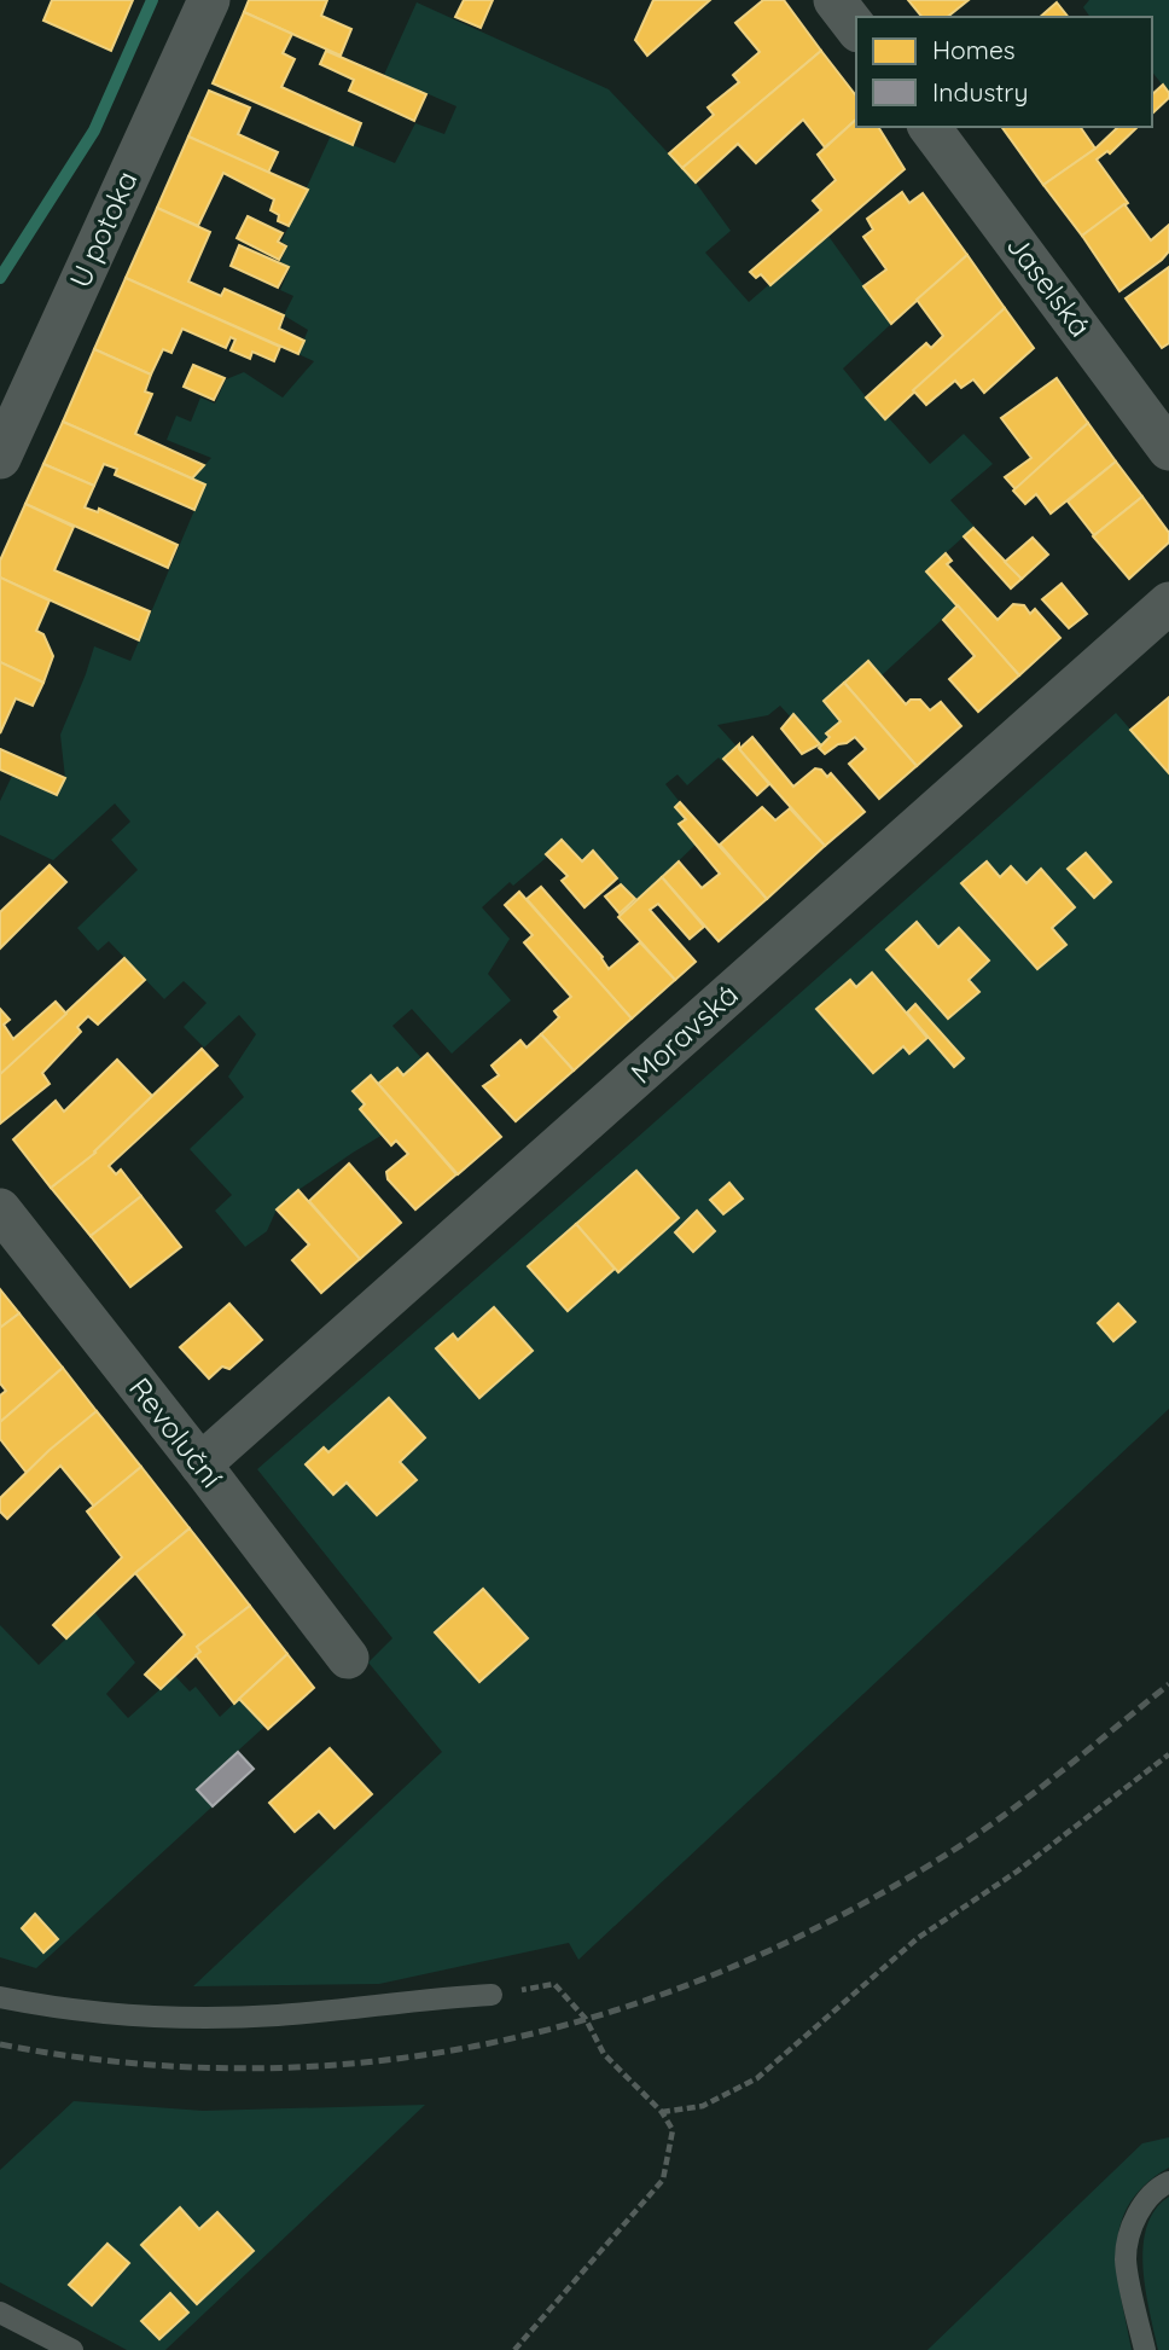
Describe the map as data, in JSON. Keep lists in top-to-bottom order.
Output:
{
  "streets": {
    "street": [
      "U potoka",
      "Jaselská",
      "Moravská",
      "Revoluční"
    ]
  },
  "crossings": [
    ["Moravská", "Revoluční"]
  ],
  "legend": ["Homes", "Industry"]
}
